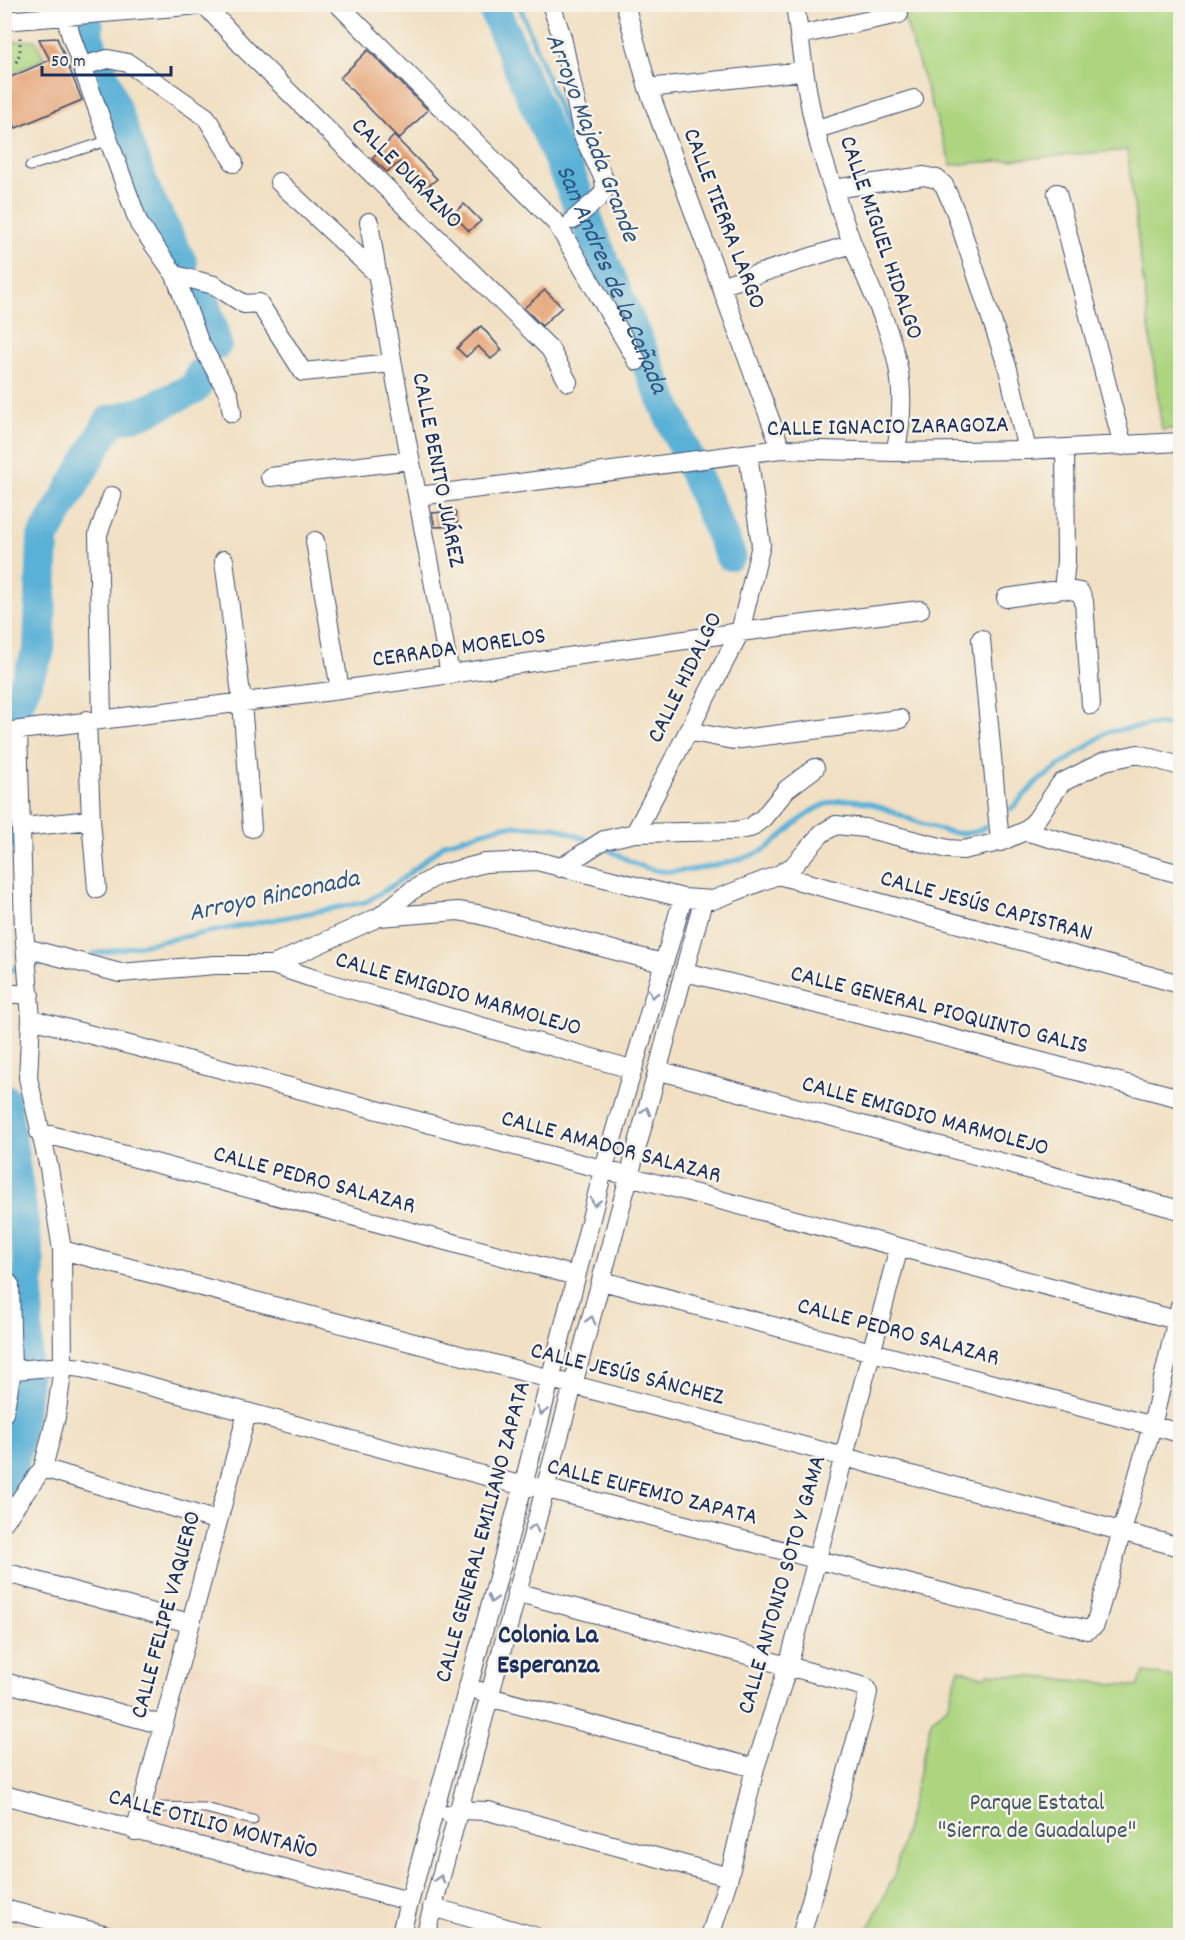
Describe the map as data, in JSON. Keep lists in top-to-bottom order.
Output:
{
  "streets": {
    "street": [
      "CALLE DURAZNO",
      "CALLE TIERRA LARGO",
      "CALLE MIGUEL HIDALGO",
      "CALLE IGNACIO ZARAGOZA",
      "CALLE BENITO JUÁREZ",
      "CERRADA MORELOS",
      "CALLE HIDALGO",
      "CALLE JESÚS CAPISTRAN",
      "CALLE EMIGDIO MARMOLEJO",
      "CALLE GENERAL PIOQUINTO GALIS",
      "CALLE AMADOR SALAZAR",
      "CALLE PEDRO SALAZAR",
      "CALLE JESÚS SÁNCHEZ",
      "CALLE EUFEMIO ZAPATA",
      "CALLE GENERAL EMILIANO ZAPATA",
      "CALLE ANTONIO SOTO Y GAMA",
      "CALLE FELIPE VAQUERO",
      "CALLE OTILIO MONTAÑO"
    ]
  },
  "crossings": [
    ["CALLE TIERRA LARGO", "CALLE IGNACIO ZARAGOZA"],
    ["CALLE MIGUEL HIDALGO", "CALLE IGNACIO ZARAGOZA"],
    ["CALLE IGNACIO ZARAGOZA", "CALLE BENITO JUÁREZ"],
    ["CALLE IGNACIO ZARAGOZA", "CALLE HIDALGO"],
    ["CALLE BENITO JUÁREZ", "CERRADA MORELOS"],
    ["CERRADA MORELOS", "CALLE HIDALGO"],
    ["CALLE EMIGDIO MARMOLEJO", "CALLE GENERAL EMILIANO ZAPATA"],
    ["CALLE GENERAL PIOQUINTO GALIS", "CALLE GENERAL EMILIANO ZAPATA"],
    ["CALLE AMADOR SALAZAR", "CALLE GENERAL EMILIANO ZAPATA"],
    ["CALLE AMADOR SALAZAR", "CALLE ANTONIO SOTO Y GAMA"],
    ["CALLE PEDRO SALAZAR", "CALLE GENERAL EMILIANO ZAPATA"],
    ["CALLE PEDRO SALAZAR", "CALLE ANTONIO SOTO Y GAMA"],
    ["CALLE JESÚS SÁNCHEZ", "CALLE EUFEMIO ZAPATA"],
    ["CALLE JESÚS SÁNCHEZ", "CALLE GENERAL EMILIANO ZAPATA"],
    ["CALLE JESÚS SÁNCHEZ", "CALLE ANTONIO SOTO Y GAMA"],
    ["CALLE EUFEMIO ZAPATA", "CALLE GENERAL EMILIANO ZAPATA"],
    ["CALLE EUFEMIO ZAPATA", "CALLE ANTONIO SOTO Y GAMA"],
    ["CALLE EUFEMIO ZAPATA", "CALLE FELIPE VAQUERO"],
    ["CALLE GENERAL EMILIANO ZAPATA", "CALLE OTILIO MONTAÑO"],
    ["CALLE FELIPE VAQUERO", "CALLE OTILIO MONTAÑO"]
  ],
  "districts": ["Colonia La Esperanza"],
  "water": ["Arroyo Majada Grande", "San Andres de la Cañada", "Arroyo Rinconada"],
  "parks": ["Parque Estatal \"Sierra de Guadalupe\""],
  "scale_bar": "50 m"
}
